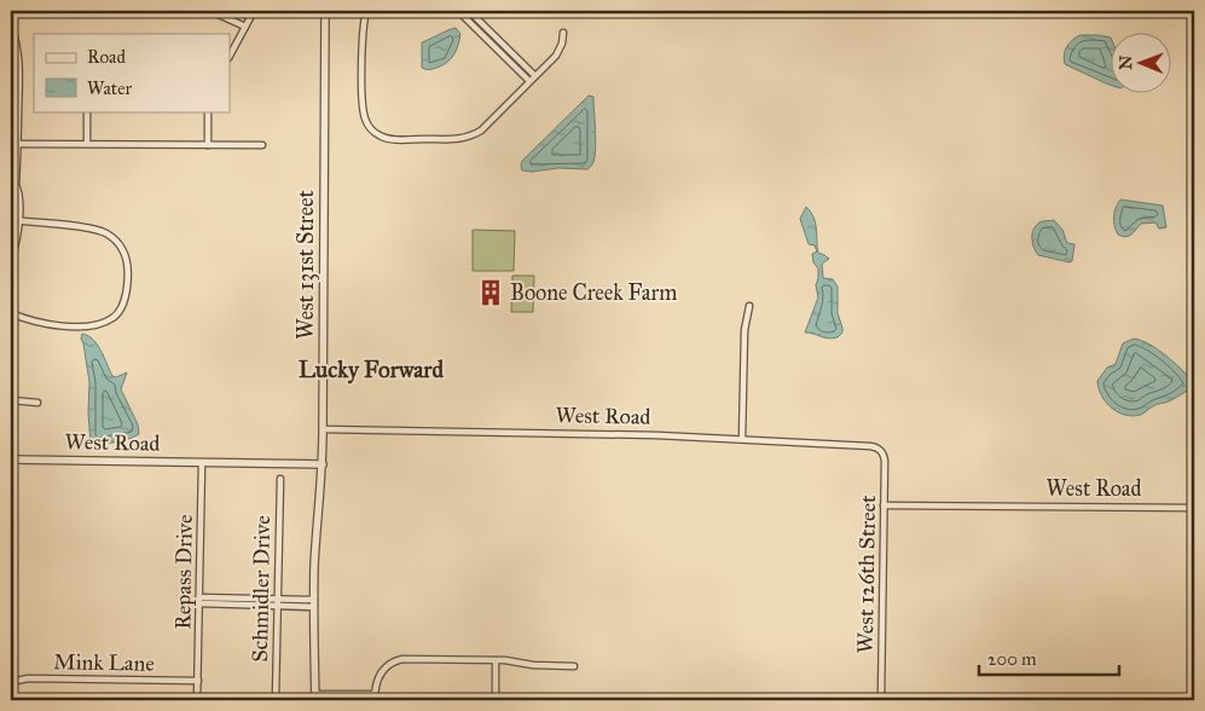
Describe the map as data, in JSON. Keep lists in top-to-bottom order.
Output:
{
  "streets": {
    "street": [
      "West 131st Street",
      "West Road",
      "Repass Drive",
      "West 126th Street",
      "Schmidler Drive",
      "Mink Lane"
    ]
  },
  "crossings": [
    ["West 131st Street", "West Road"],
    ["West Road", "Repass Drive"],
    ["West Road", "West 126th Street"],
    ["Repass Drive", "Mink Lane"]
  ],
  "districts": ["Lucky Forward"],
  "places": {
    "building": ["Boone Creek Farm"]
  },
  "legend": ["Road", "Water"],
  "scale_bar": "200 m",
  "north": "left"
}
